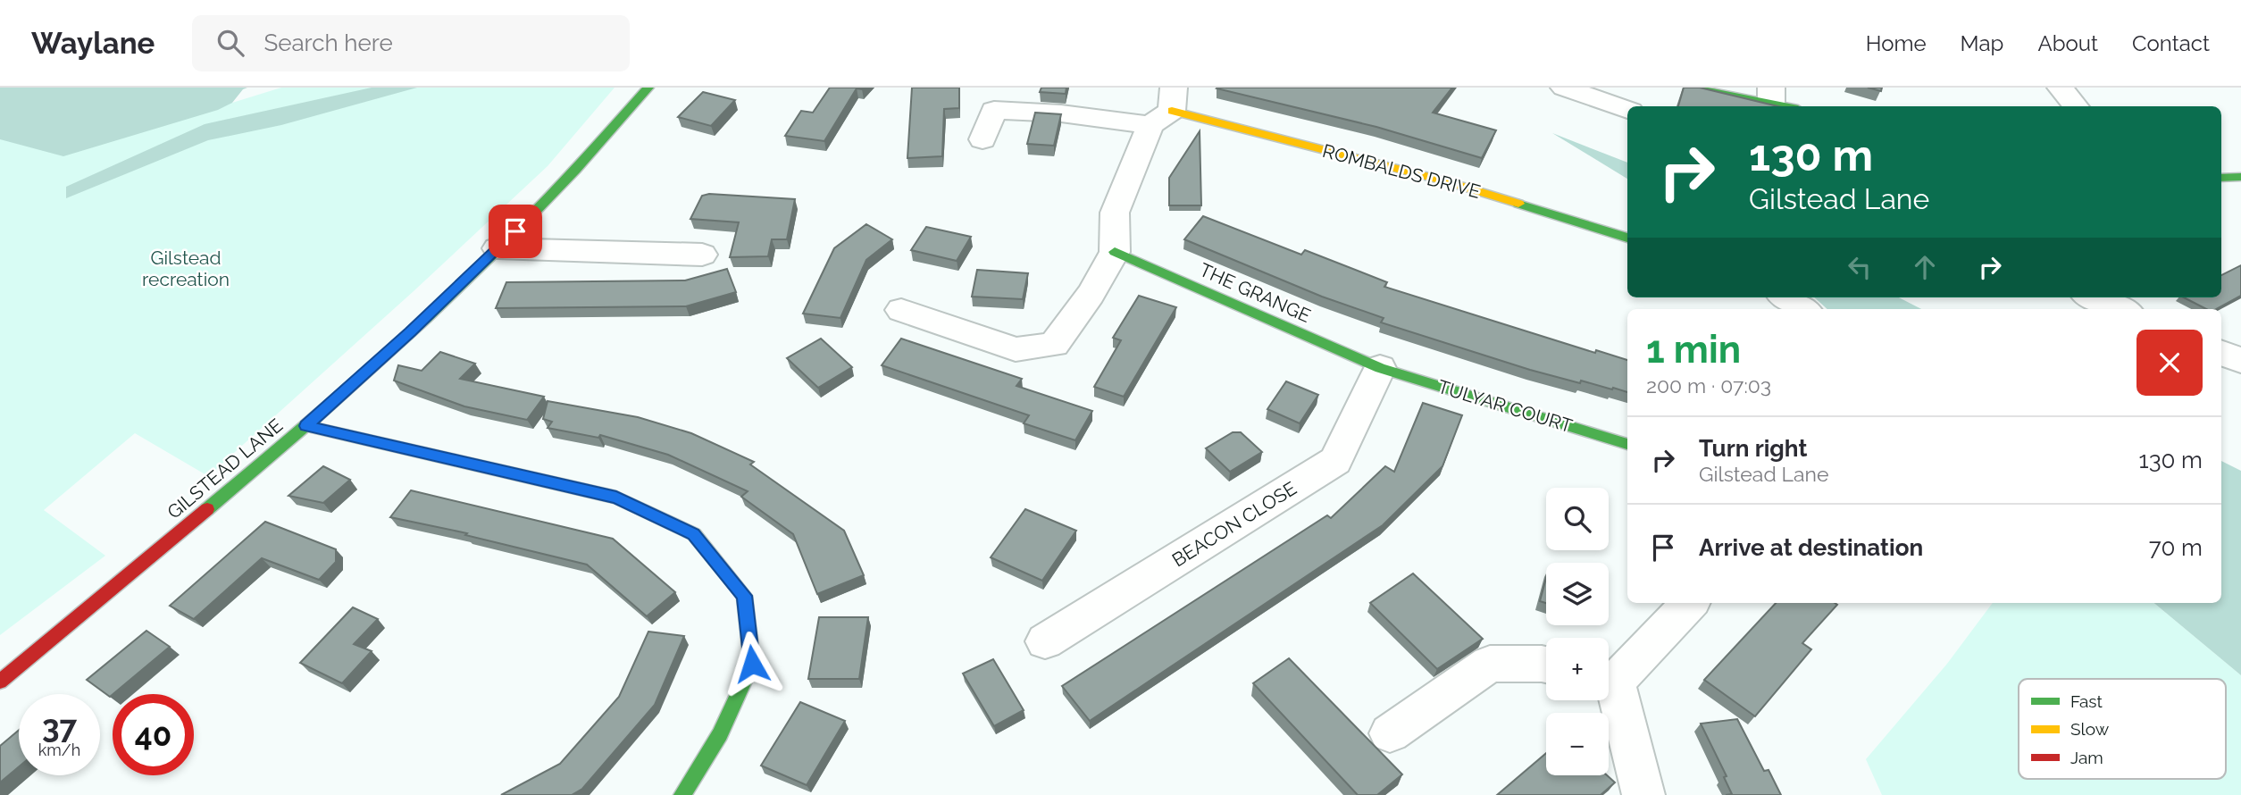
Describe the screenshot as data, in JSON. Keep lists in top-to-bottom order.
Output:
{
  "streets": {
    "street": [
      "ROMBALDS DRIVE",
      "THE GRANGE",
      "TULYAR COURT",
      "GILSTEAD LANE",
      "BEACON CLOSE"
    ]
  },
  "crossings": [
    ["THE GRANGE", "TULYAR COURT"],
    ["THE GRANGE", "BEACON CLOSE"],
    ["TULYAR COURT", "BEACON CLOSE"]
  ],
  "parks": ["Gilstead recreation"],
  "legend": ["Fast", "Slow", "Jam"],
  "page": {
    "header": "Waylane",
    "search": "Search here",
    "nav": [
      "Home",
      "Map",
      "About",
      "Contact"
    ],
    "turn": ["130 m", "Gilstead Lane"],
    "heading": ["1 min", "200 m · 07:03"],
    "list": [
      {
        "name": "Turn right",
        "note": "Gilstead Lane",
        "value": "130 m"
      },
      {
        "name": "Arrive at destination",
        "value": "70 m"
      }
    ],
    "map_buttons": ["+", "−"],
    "speed": "37 km/h",
    "limit": "40"
  }
}
